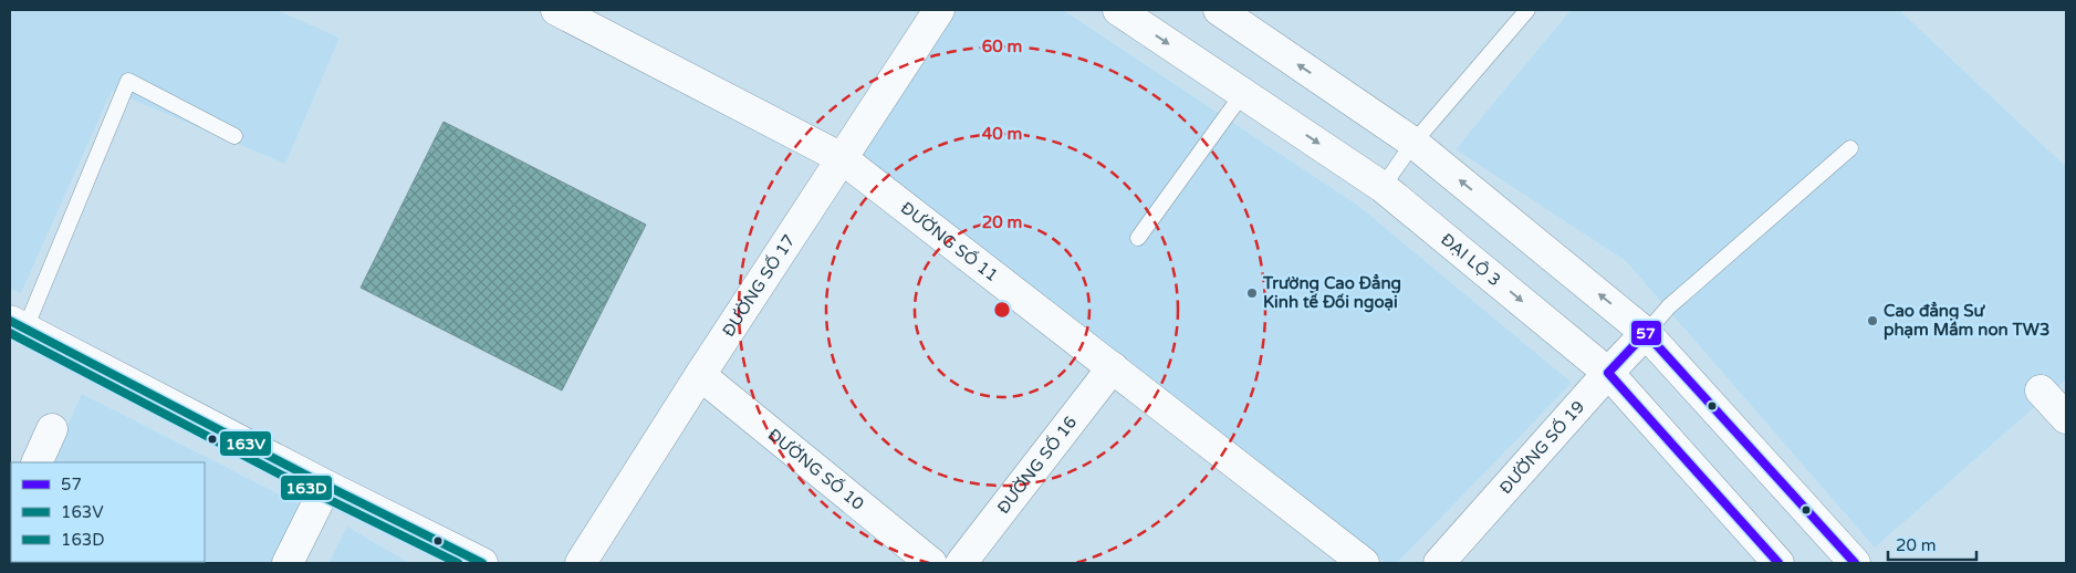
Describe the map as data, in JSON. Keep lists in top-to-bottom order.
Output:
{
  "streets": {
    "street": [
      "ĐƯỜNG SỐ 11",
      "ĐẠI LỘ 3",
      "ĐƯỜNG SỐ 17",
      "ĐƯỜNG SỐ 19",
      "ĐƯỜNG SỐ 16",
      "ĐƯỜNG SỐ 10"
    ]
  },
  "crossings": [
    ["ĐƯỜNG SỐ 11", "ĐƯỜNG SỐ 17"],
    ["ĐƯỜNG SỐ 11", "ĐƯỜNG SỐ 16"],
    ["ĐẠI LỘ 3", "ĐƯỜNG SỐ 19"],
    ["ĐƯỜNG SỐ 17", "ĐƯỜNG SỐ 10"]
  ],
  "places": ["Trường Cao Đẳng Kinh tế Đối ngoại", "Cao đẳng Sư phạm Mầm non TW3"],
  "lines": ["transit line 163V", "transit line 57", "transit line 163D"],
  "legend": ["57", "163V", "163D"],
  "scale_bar": "20 m",
  "rings": ["60 m", "40 m", "20 m"]
}
